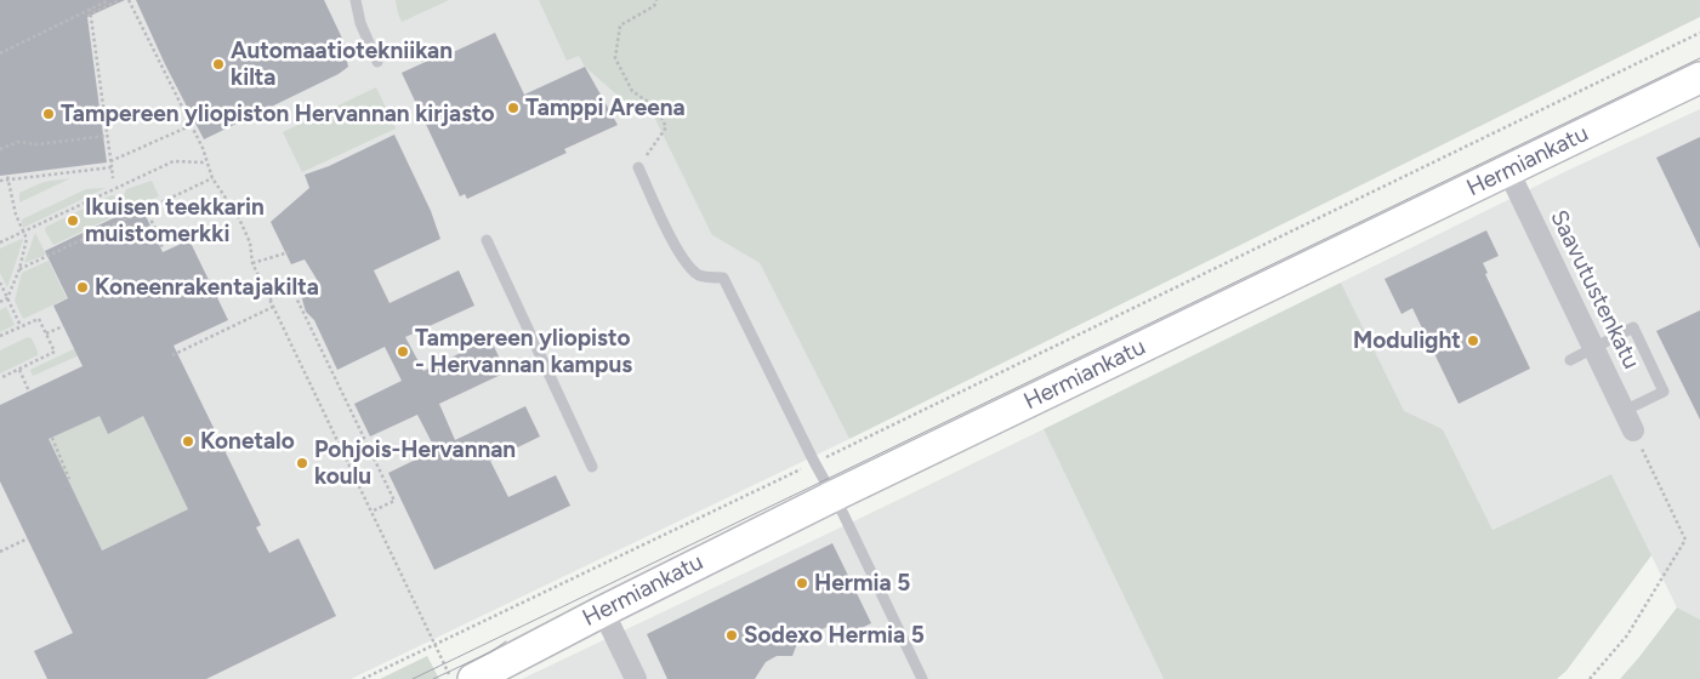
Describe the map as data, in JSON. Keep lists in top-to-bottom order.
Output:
{
  "streets": {
    "street": ["Hermiankatu", "Saavutustenkatu"]
  },
  "crossings": [
    ["Hermiankatu", "Saavutustenkatu"]
  ],
  "places": [
    "Automaatiotekniikan kilta",
    "Tamppi Areena",
    "Tampereen yliopiston Hervannan kirjasto",
    "Ikuisen teekkarin muistomerkki",
    "Koneenrakentajakilta",
    "Modulight",
    "Tampereen yliopisto - Hervannan kampus",
    "Konetalo",
    "Pohjois-Hervannan koulu",
    "Hermia 5",
    "Sodexo Hermia 5"
  ]
}
